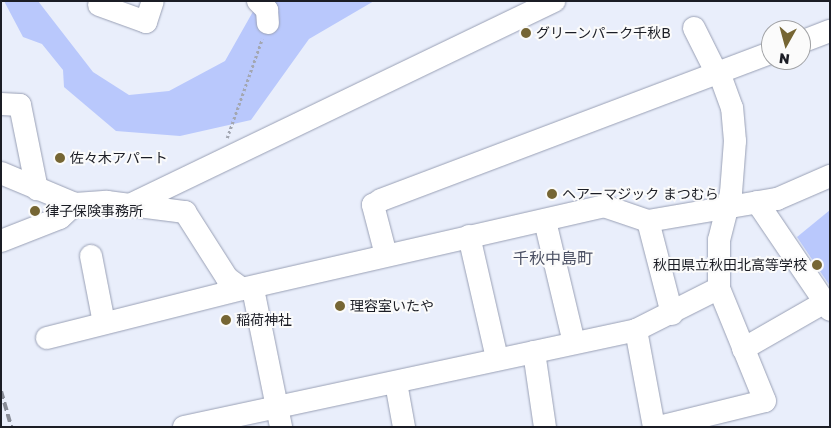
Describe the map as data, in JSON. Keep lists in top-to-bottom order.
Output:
{
  "districts": ["千秋中島町"],
  "places": [
    "グリーンパーク千秋B",
    "佐々木アパート",
    "ヘアーマジック まつむら",
    "律子保険事務所",
    "秋田県立秋田北高等学校",
    "理容室いたや",
    "稲荷神社"
  ],
  "north": "bottom"
}
